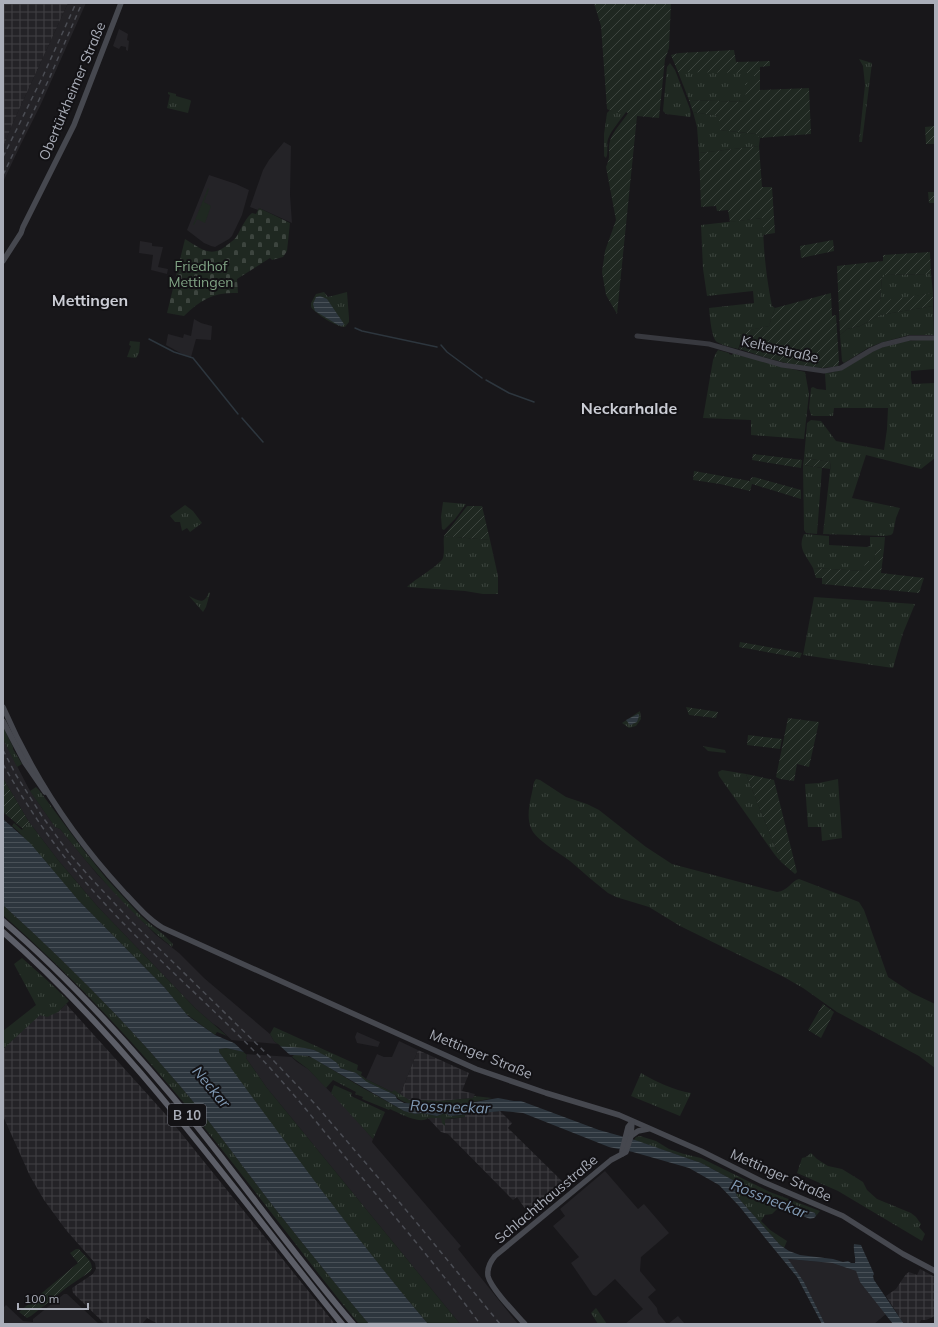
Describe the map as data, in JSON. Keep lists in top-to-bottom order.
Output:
{
  "streets": {
    "highway": ["B 10"],
    "main road": ["Obertürkheimer Straße", "Mettinger Straße", "Schlachthausstraße"],
    "street": ["Kelterstraße"]
  },
  "crossings": [
    ["Mettinger Straße", "Schlachthausstraße"]
  ],
  "districts": ["Mettingen", "Neckarhalde"],
  "water": ["Neckar", "Rossneckar"],
  "parks": ["Friedhof Mettingen"],
  "scale_bar": "100 m"
}
